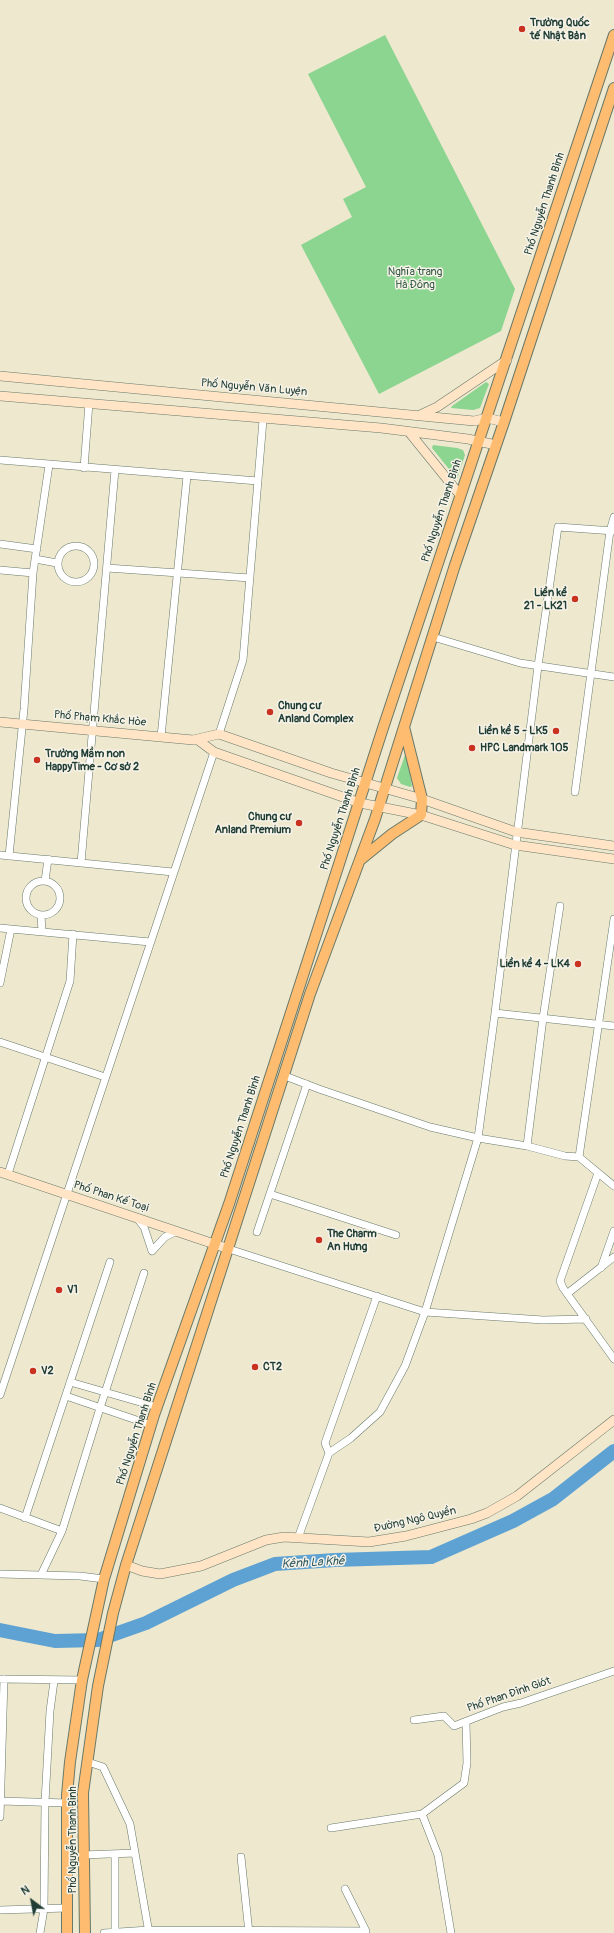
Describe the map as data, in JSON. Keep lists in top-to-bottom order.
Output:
{
  "streets": {
    "main road": ["Phố Nguyễn Thanh Bình"],
    "street": [
      "Phố Nguyễn Văn Luyện",
      "Phố Phạm Khắc Hòe",
      "Phố Phan Kế Toại",
      "Đường Ngô Quyền",
      "Phố Phan Đình Giót"
    ]
  },
  "crossings": [
    ["Phố Nguyễn Thanh Bình", "Phố Nguyễn Văn Luyện"],
    ["Phố Nguyễn Thanh Bình", "Phố Phan Kế Toại"],
    ["Phố Nguyễn Thanh Bình", "Đường Ngô Quyền"]
  ],
  "water": ["Kênh La Khê"],
  "parks": ["Nghĩa trang Hà Đông"],
  "places": [
    "Trường Quốc tế Nhật Bản",
    "Liền kề 21 - LK21",
    "Chung cư Anland Complex",
    "Liền kề 5 - LK5",
    "HPC Landmark 105",
    "Trường Mầm non HappyTime - Cơ sở 2",
    "Chung cư Anland Premium",
    "Liền kề 4 - LK4",
    "The Charm An Hưng",
    "V1",
    "CT2",
    "V2"
  ],
  "north": "top left"
}
